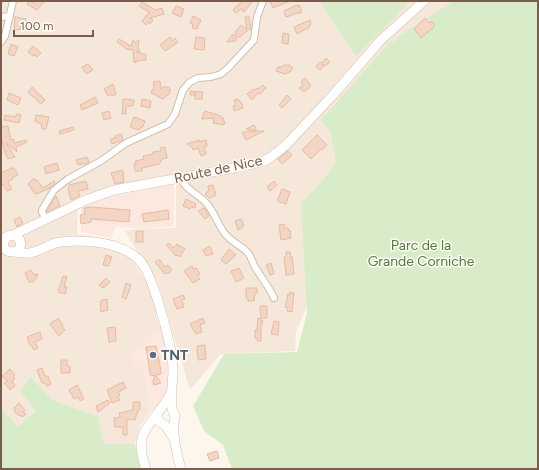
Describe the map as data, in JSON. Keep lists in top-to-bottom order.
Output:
{
  "streets": {
    "main road": ["Route de Nice"]
  },
  "parks": ["Parc de la Grande Corniche"],
  "places": ["TNT"],
  "scale_bar": "100 m"
}
